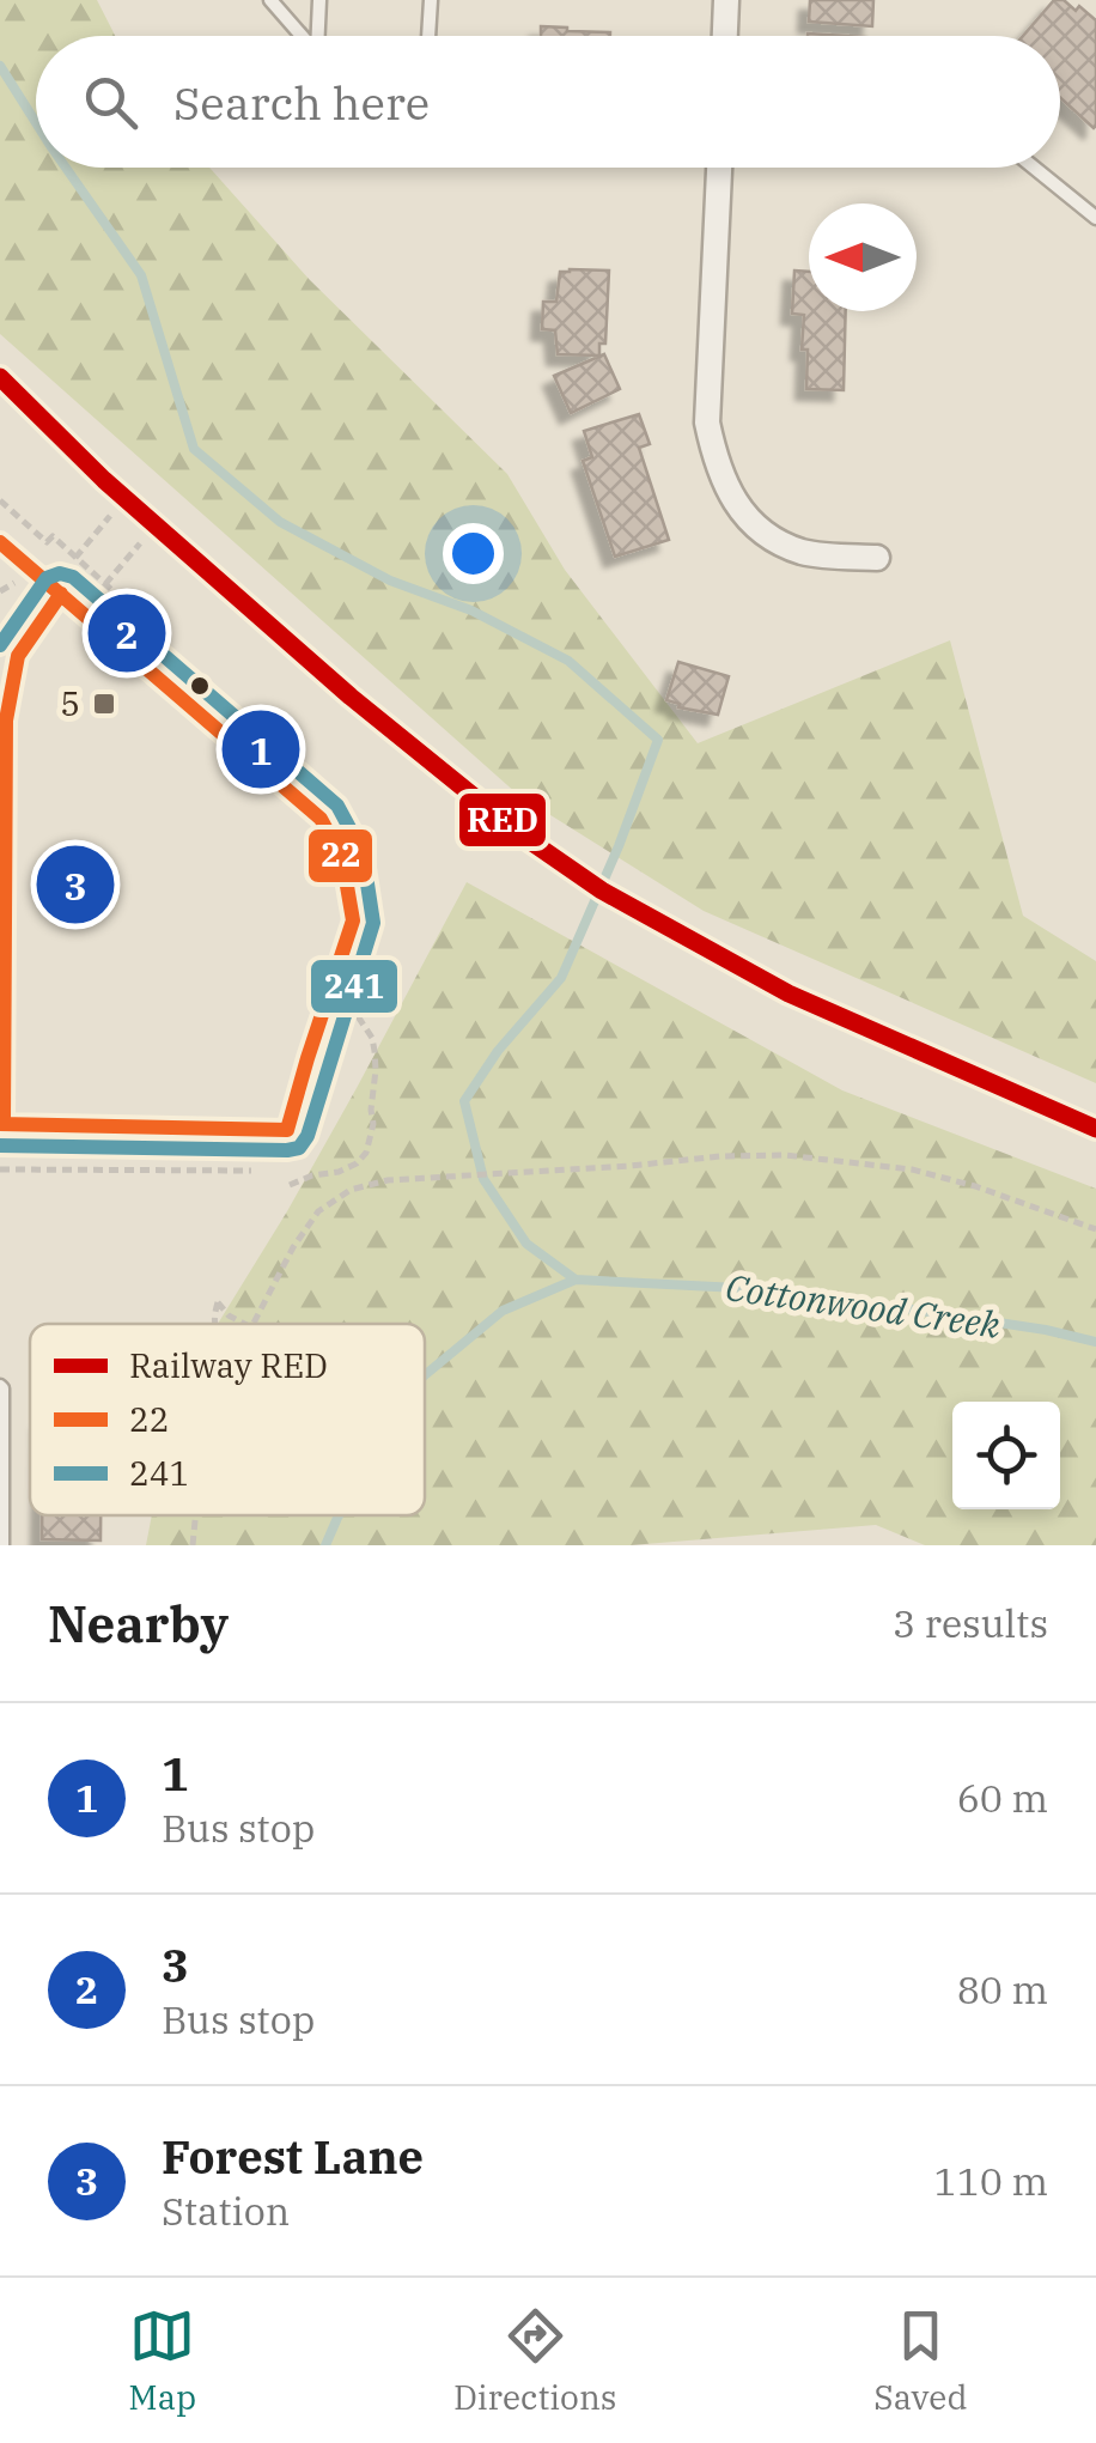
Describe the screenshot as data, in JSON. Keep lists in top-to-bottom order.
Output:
{
  "water": ["Cottonwood Creek"],
  "places": {
    "transit": ["5"]
  },
  "lines": ["rail line RED", "transit line 22", "transit line 241"],
  "legend": ["Railway RED", "22", "241"],
  "north": "left",
  "page": {
    "search": "Search here",
    "pins": ["2", "1", "3"],
    "heading": ["Nearby", "3 results"],
    "list": [
      {
        "mark": "1",
        "name": "1",
        "note": "Bus stop",
        "value": "60 m"
      },
      {
        "mark": "2",
        "name": "3",
        "note": "Bus stop",
        "value": "80 m"
      },
      {
        "mark": "3",
        "name": "Forest Lane",
        "note": "Station",
        "value": "110 m"
      }
    ],
    "nav": ["Map", "Directions", "Saved"]
  }
}
